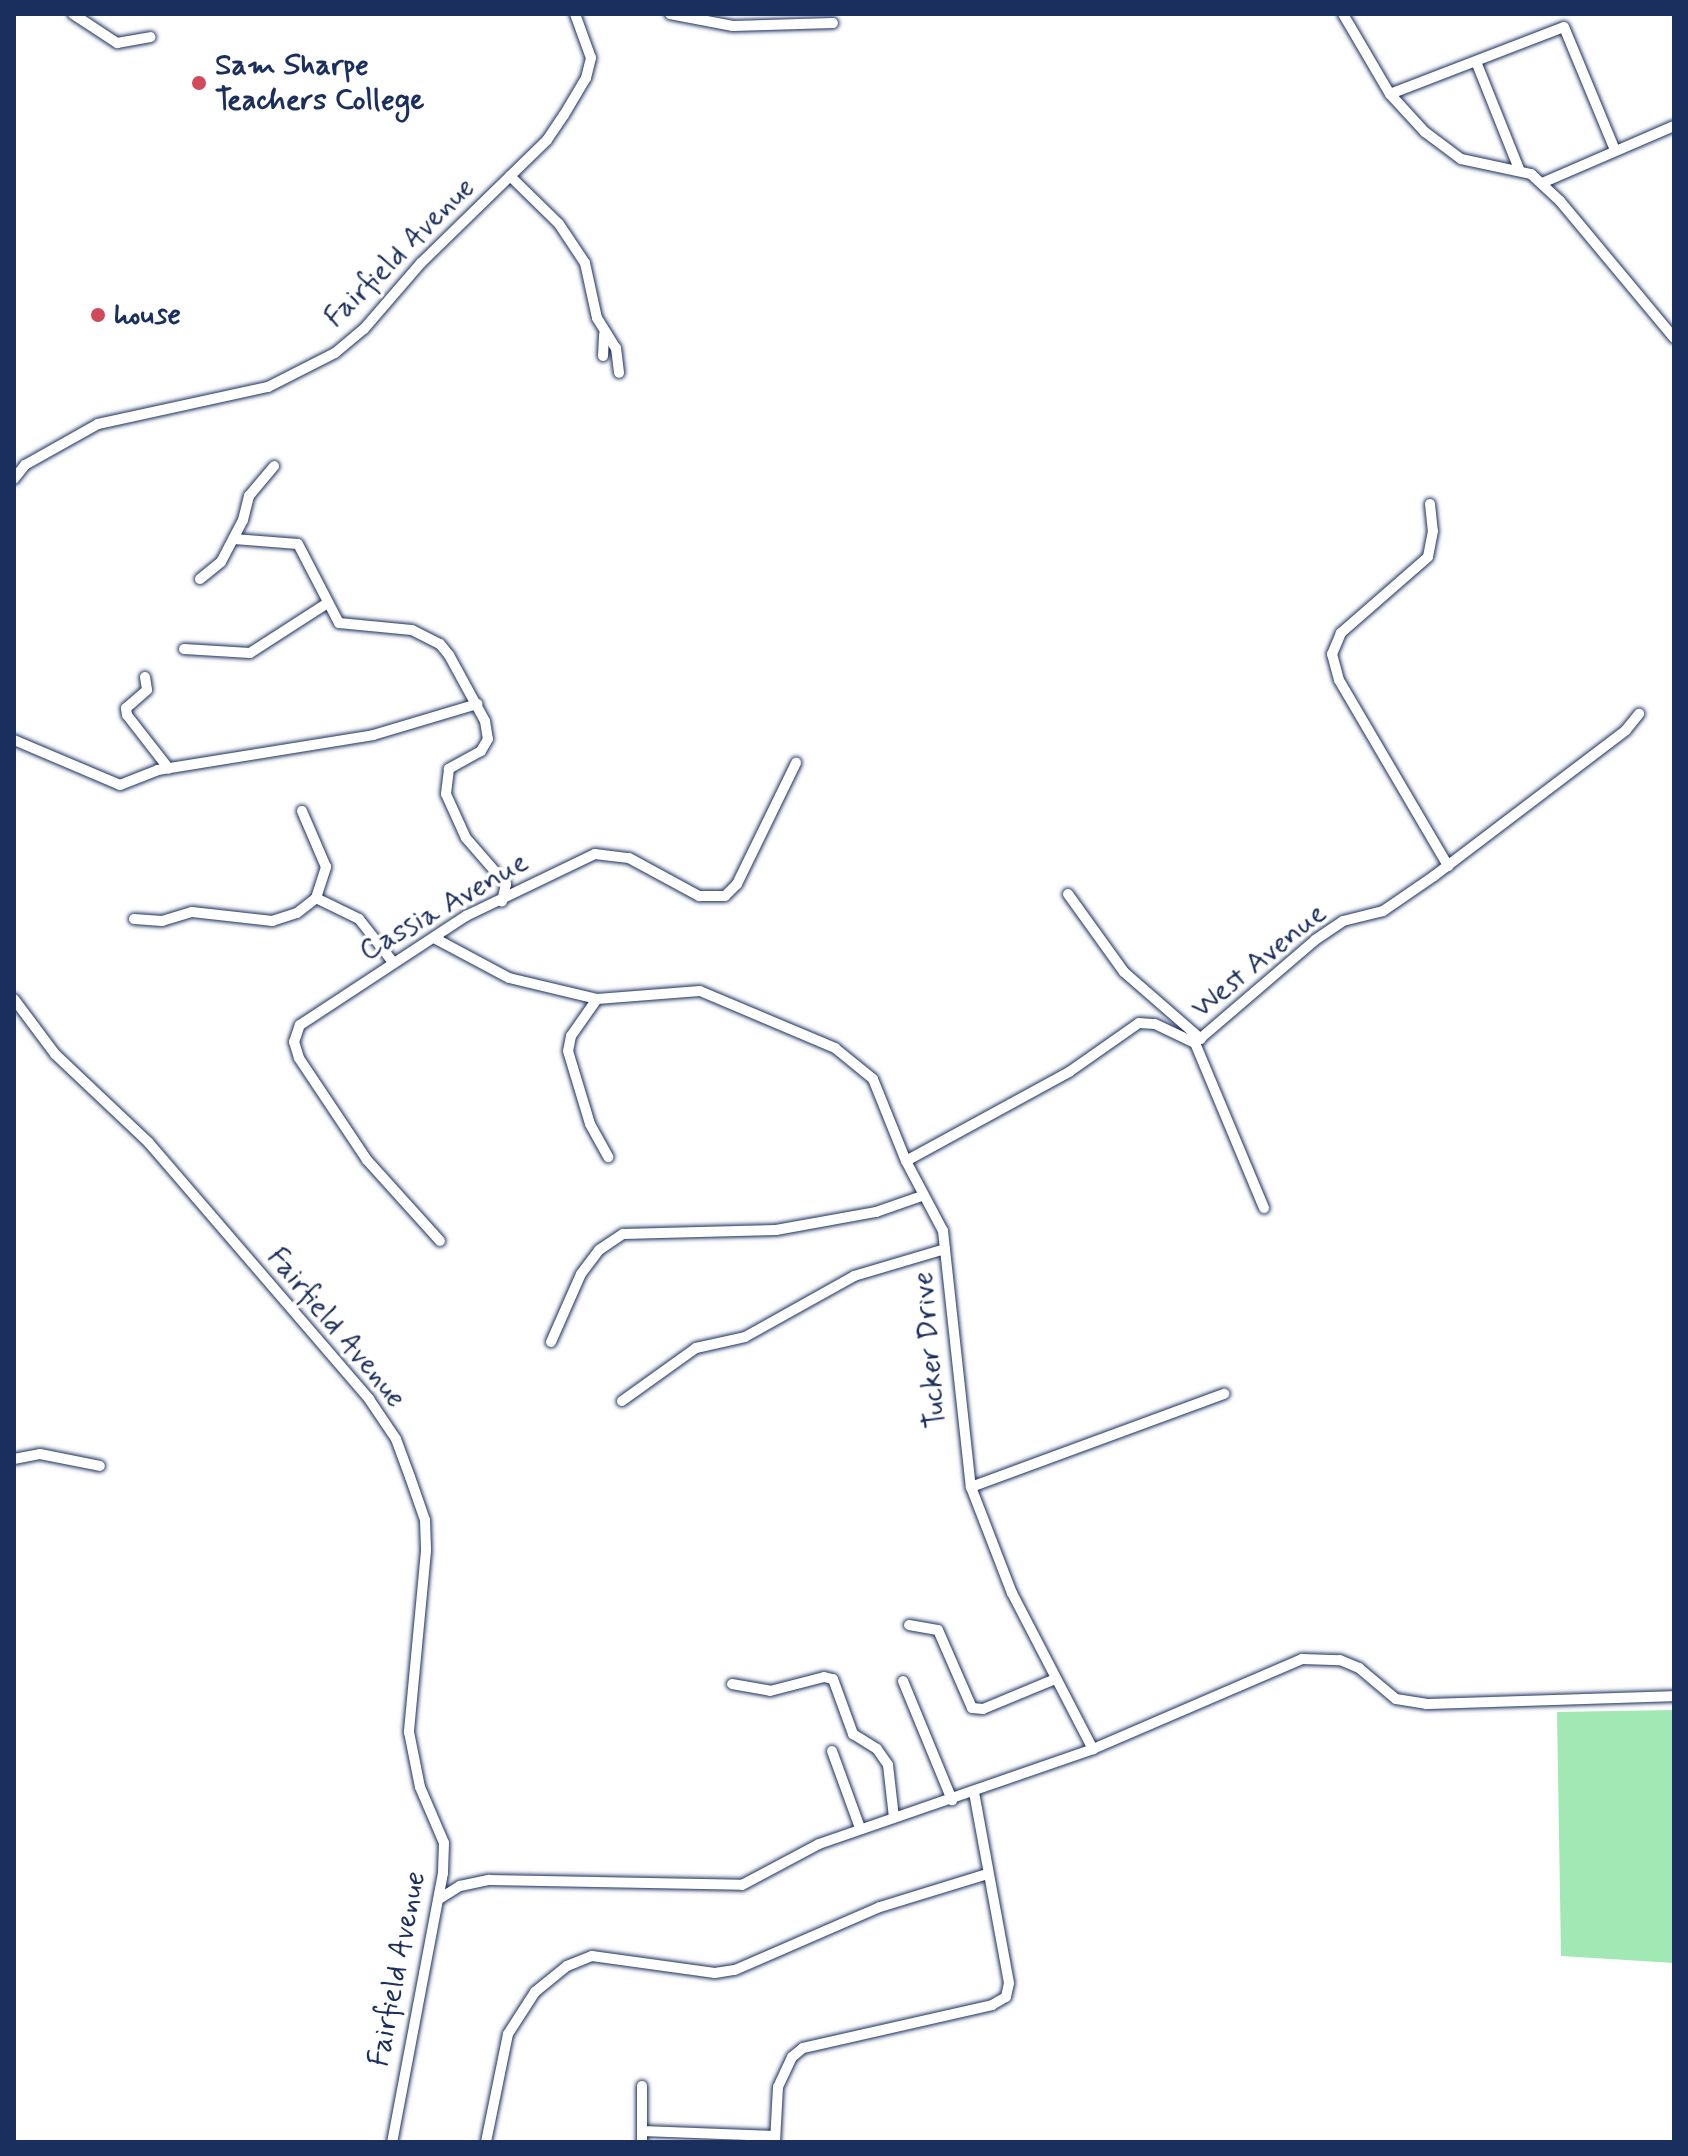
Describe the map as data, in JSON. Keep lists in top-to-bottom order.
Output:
{
  "streets": {
    "street": [
      "Fairfield Avenue",
      "Cassia Avenue",
      "West Avenue",
      "Tucker Drive"
    ]
  },
  "crossings": [
    ["Cassia Avenue", "Tucker Drive"],
    ["West Avenue", "Tucker Drive"]
  ],
  "places": ["Sam Sharpe Teachers College", "house"]
}
